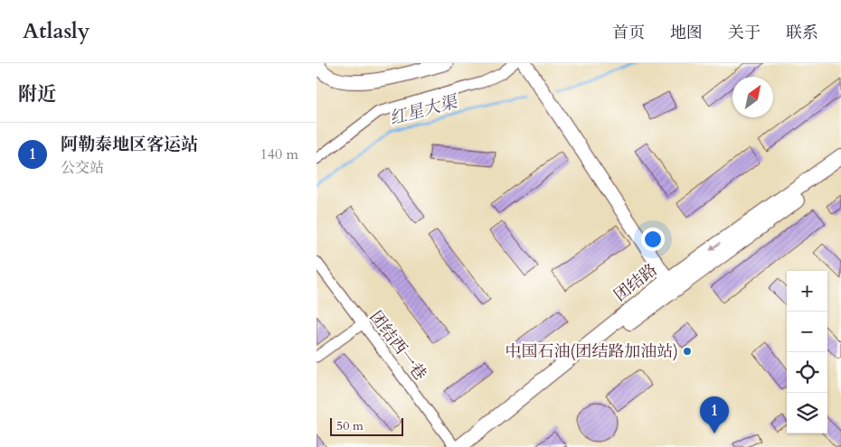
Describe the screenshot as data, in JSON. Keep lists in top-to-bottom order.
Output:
{
  "streets": {
    "main road": ["团结路"],
    "street": ["团结西一巷"]
  },
  "water": ["红星大渠"],
  "places": ["中国石油(团结路加油站)"],
  "scale_bar": "50 m",
  "north": "top right",
  "page": {
    "header": "Atlasly",
    "nav": [
      "首页",
      "地图",
      "关于",
      "联系"
    ],
    "heading": "附近",
    "list": [
      {
        "mark": "1",
        "name": "阿勒泰地区客运站",
        "note": "公交站",
        "value": "140 m"
      }
    ],
    "map_buttons": ["+", "−"],
    "pins": "1",
    "scale": "50 m"
  }
}
